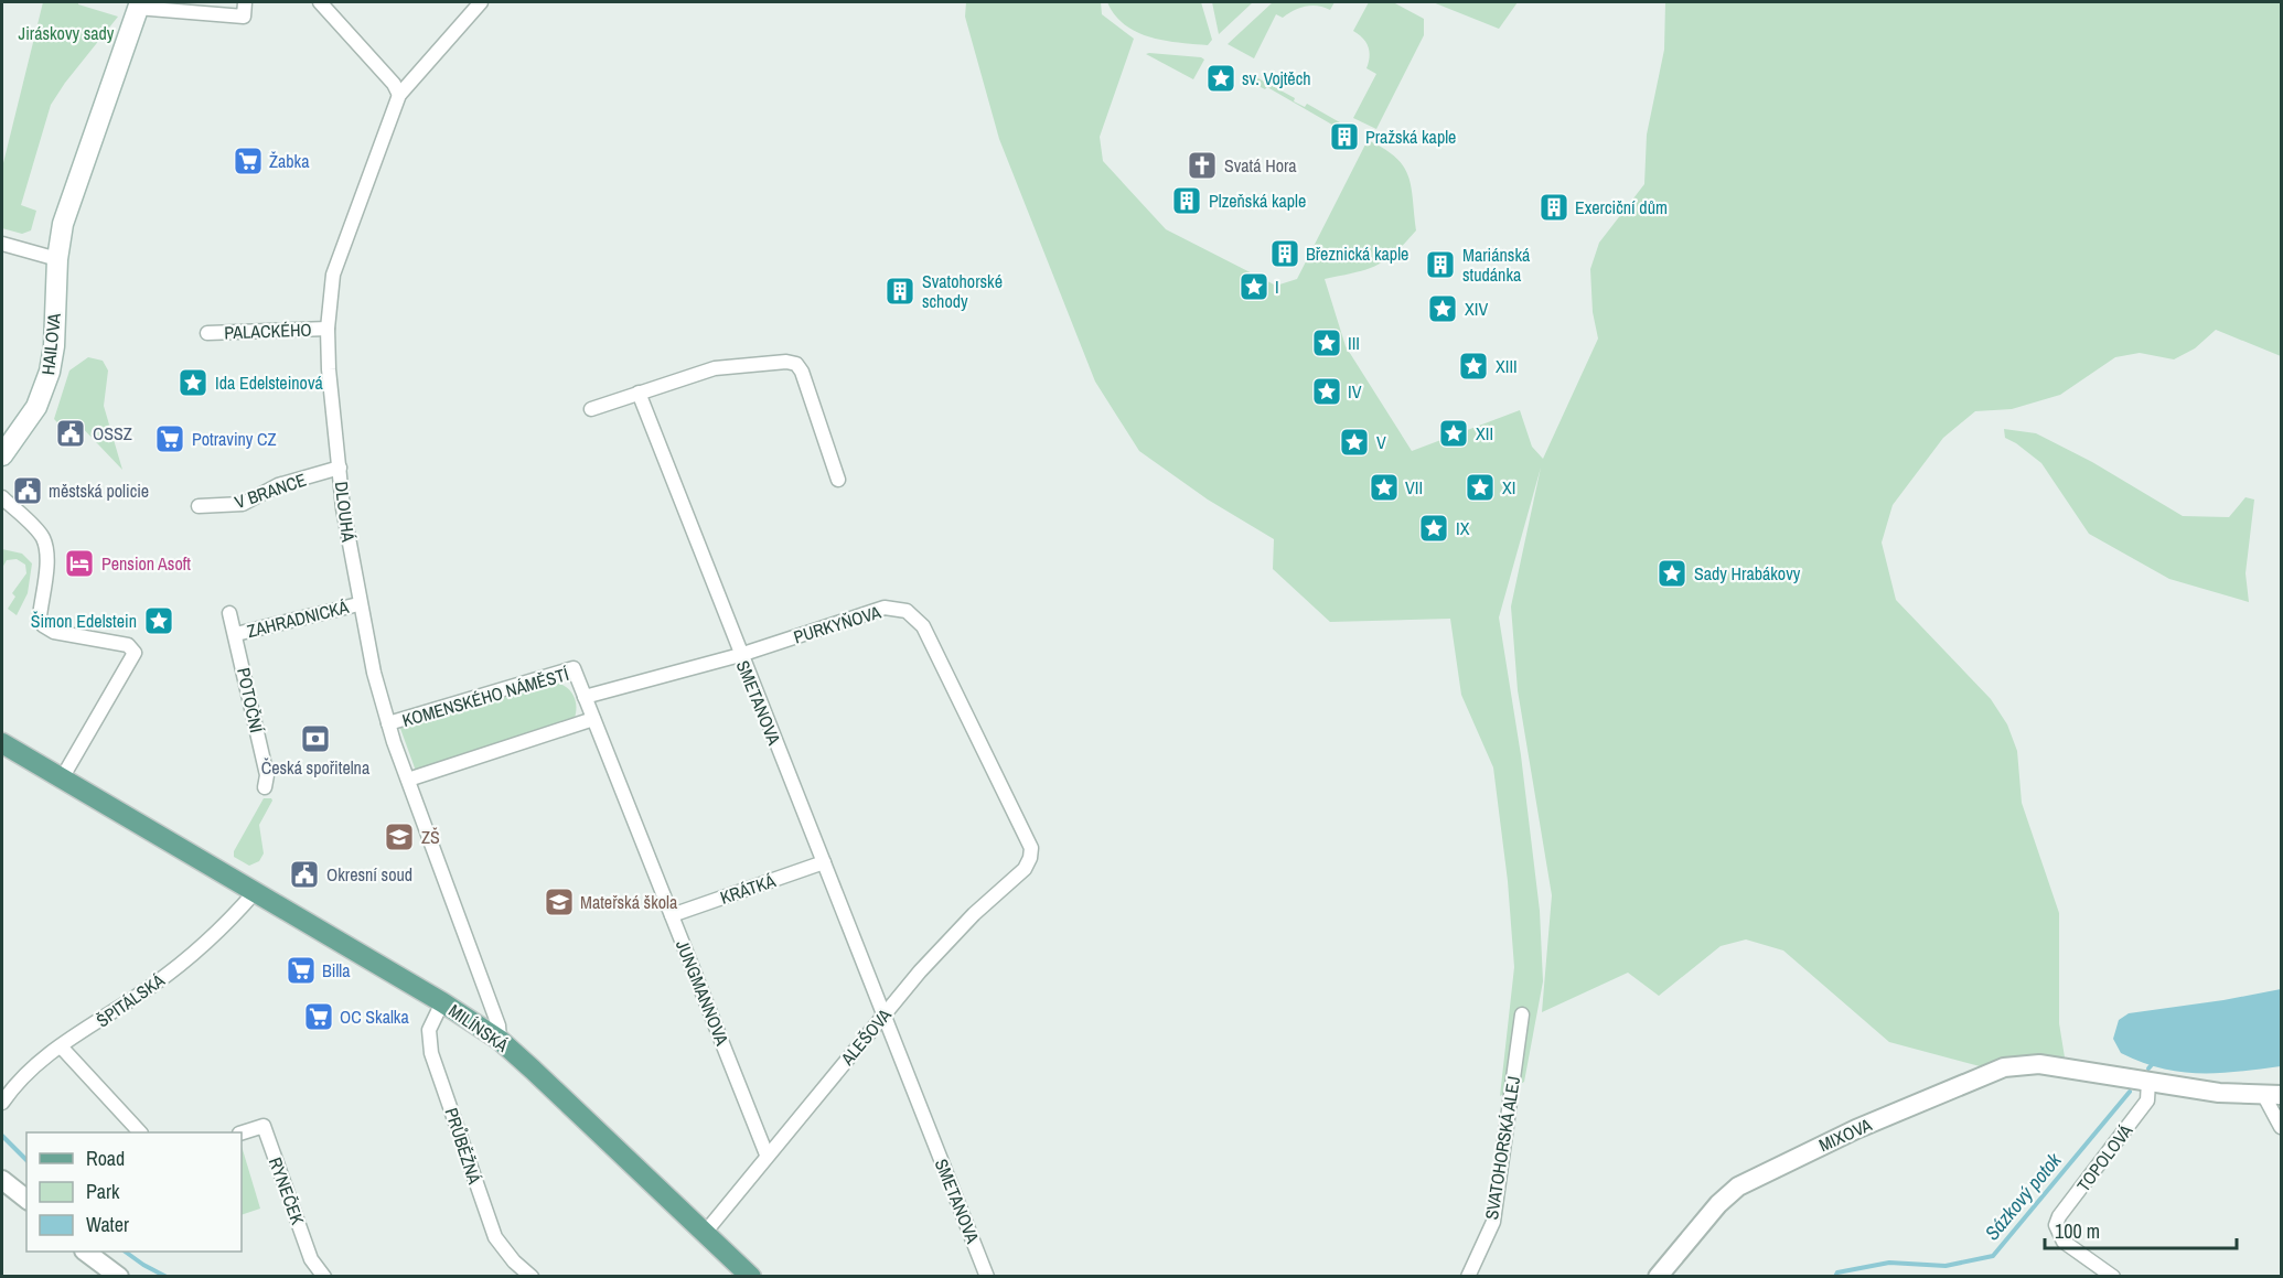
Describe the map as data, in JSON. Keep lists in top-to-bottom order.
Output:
{
  "streets": {
    "main road": ["HAILOVA", "MILÍNSKÁ"],
    "street": [
      "PALACKÉHO",
      "V BRANCE",
      "DLOUHÁ",
      "ZAHRADNICKÁ",
      "PURKYŇOVA",
      "KOMENSKÉHO NÁMĚSTÍ",
      "POTOČNÍ",
      "SMETANOVA",
      "KRÁTKÁ",
      "JUNGMANNOVA",
      "ŠPITÁLSKÁ",
      "ALEŠOVA",
      "MIXOVA",
      "PRŮBĚŽNÁ",
      "SVATOHORSKÁ ALEJ",
      "TOPOLOVÁ",
      "RYNEČEK"
    ]
  },
  "crossings": [
    ["PALACKÉHO", "DLOUHÁ"],
    ["V BRANCE", "DLOUHÁ"],
    ["DLOUHÁ", "ZAHRADNICKÁ"],
    ["DLOUHÁ", "KOMENSKÉHO NÁMĚSTÍ"],
    ["DLOUHÁ", "MILÍNSKÁ"],
    ["ZAHRADNICKÁ", "POTOČNÍ"],
    ["PURKYŇOVA", "KOMENSKÉHO NÁMĚSTÍ"],
    ["PURKYŇOVA", "SMETANOVA"],
    ["PURKYŇOVA", "ALEŠOVA"],
    ["KOMENSKÉHO NÁMĚSTÍ", "JUNGMANNOVA"],
    ["SMETANOVA", "KRÁTKÁ"],
    ["SMETANOVA", "ALEŠOVA"],
    ["KRÁTKÁ", "JUNGMANNOVA"],
    ["JUNGMANNOVA", "ALEŠOVA"],
    ["ŠPITÁLSKÁ", "MILÍNSKÁ"],
    ["MILÍNSKÁ", "ALEŠOVA"],
    ["MILÍNSKÁ", "PRŮBĚŽNÁ"],
    ["MIXOVA", "TOPOLOVÁ"]
  ],
  "water": ["Sázkový potok"],
  "parks": ["Jiráskovy sady"],
  "places": {
    "place": [
      "sv. Vojtěch",
      "I",
      "XIV",
      "III",
      "XIII",
      "Ida Edelsteinová",
      "IV",
      "XII",
      "V",
      "VII",
      "XI",
      "IX",
      "Sady Hrabákovy",
      "Šimon Edelstein"
    ],
    "building": [
      "Pražská kaple",
      "Plzeňská kaple",
      "Exerciční dům",
      "Březnická kaple",
      "Mariánská studánka",
      "Svatohorské schody"
    ],
    "supermarket": [
      "Žabka",
      "Potraviny CZ",
      "Billa",
      "OC Skalka"
    ],
    "church": ["Svatá Hora"],
    "public building": ["OSSZ", "městská policie", "Okresní soud"],
    "hotel": ["Pension Asoft"],
    "bank": ["Česká spořitelna"],
    "school or university": ["ZŠ", "Mateřská škola"]
  },
  "legend": ["Road", "Park", "Water"],
  "scale_bar": "100 m"
}
